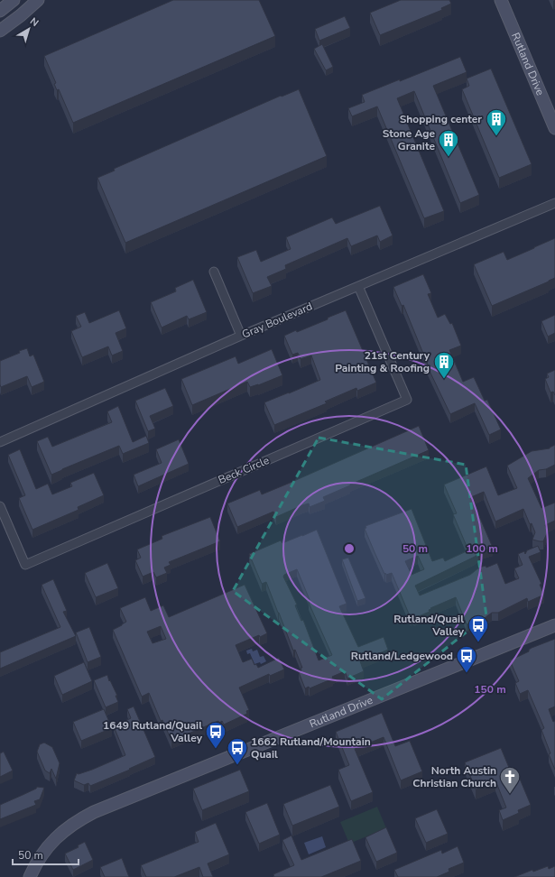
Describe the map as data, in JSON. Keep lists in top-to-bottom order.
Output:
{
  "streets": {
    "street": ["Rutland Drive", "Gray Boulevard", "Beck Circle"]
  },
  "crossings": [
    ["Gray Boulevard", "Beck Circle"]
  ],
  "places": {
    "building": ["Shopping center", "Stone Age Granite", "21st Century Painting & Roofing"],
    "bus stop": [
      "Rutland/Quail Valley",
      "Rutland/Ledgewood",
      "1649 Rutland/Quail Valley",
      "1662 Rutland/Mountain Quail"
    ],
    "church": ["North Austin Christian Church"]
  },
  "scale_bar": "50 m",
  "north": "top right",
  "rings": ["50 m", "100 m", "150 m"]
}
